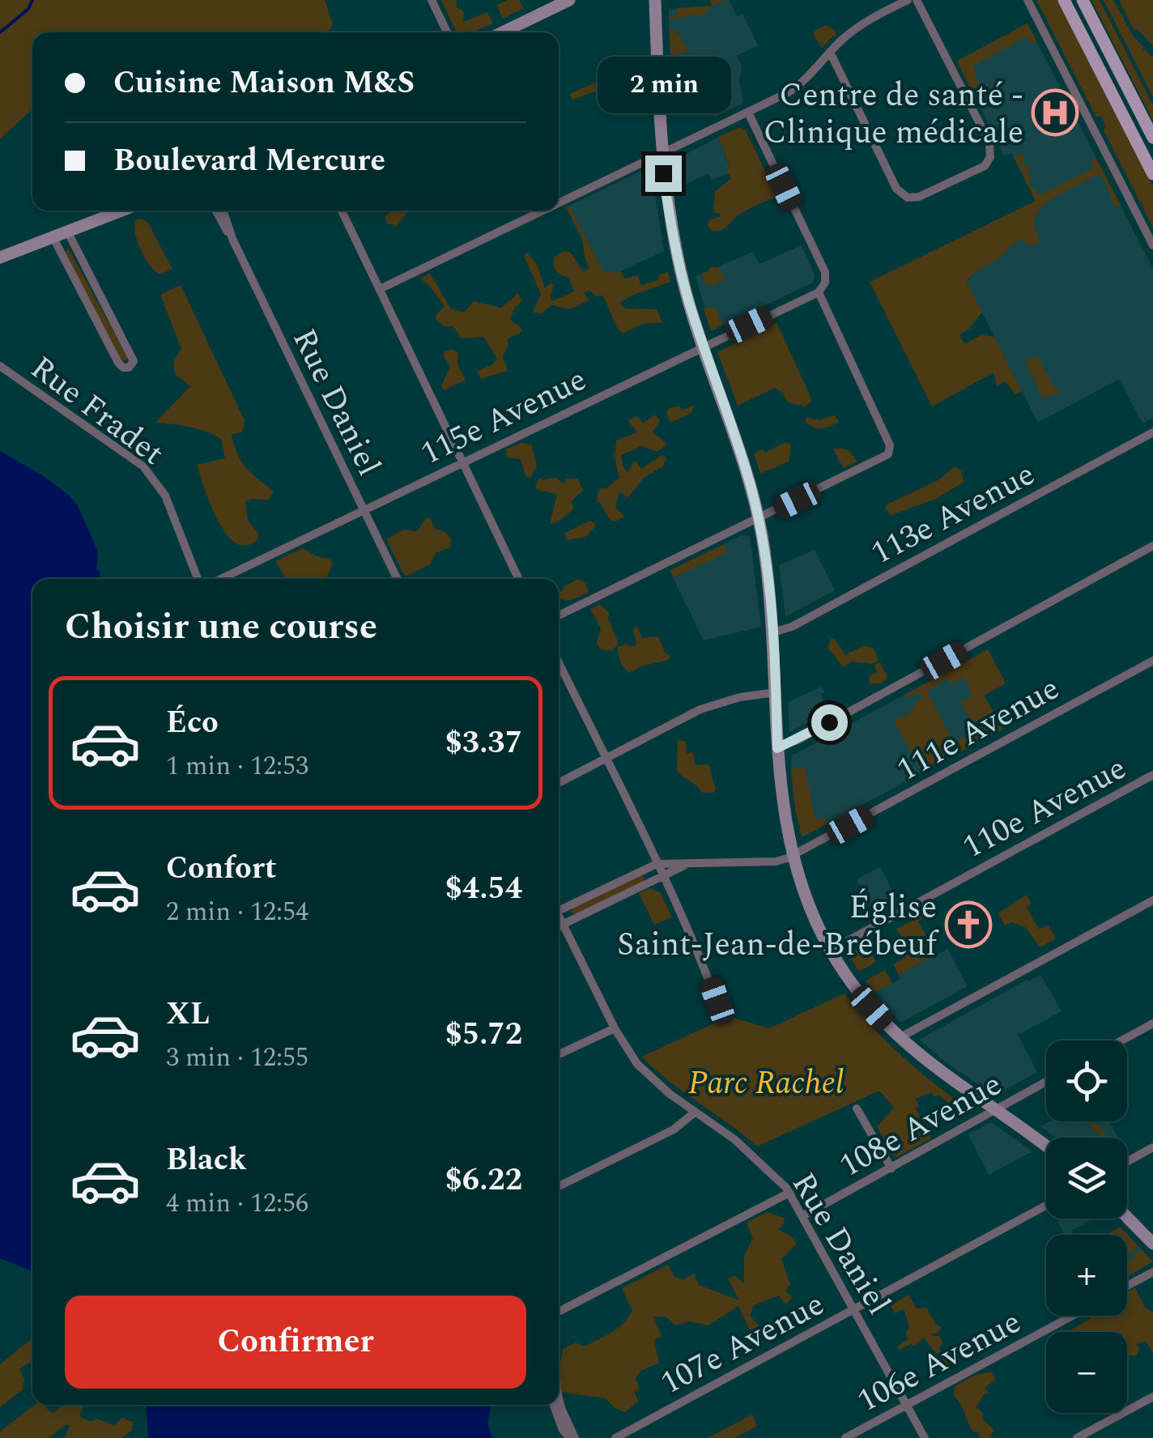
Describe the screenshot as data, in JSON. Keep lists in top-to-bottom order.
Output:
{
  "streets": {
    "street": [
      "Rue Daniel",
      "Rue Fradet",
      "115e Avenue",
      "113e Avenue",
      "111e Avenue",
      "110e Avenue",
      "108e Avenue",
      "107e Avenue",
      "106e Avenue"
    ]
  },
  "crossings": [
    ["Rue Daniel", "115e Avenue"],
    ["Rue Daniel", "111e Avenue"],
    ["Rue Daniel", "108e Avenue"],
    ["Rue Daniel", "107e Avenue"],
    ["Rue Daniel", "106e Avenue"]
  ],
  "parks": ["Parc Rachel"],
  "places": {
    "hospital": ["Centre de santé - Clinique médicale"],
    "church": ["Église Saint-Jean-de-Brébeuf"]
  },
  "page": {
    "banner": ["Cuisine Maison M&S", "Boulevard Mercure"],
    "bubble": "2 min",
    "heading": "Choisir une course",
    "list": [
      {
        "name": "Éco",
        "note": "1 min · 12:53",
        "value": "$3.37"
      },
      {
        "name": "Confort",
        "note": "2 min · 12:54",
        "value": "$4.54"
      },
      {
        "name": "XL",
        "note": "3 min · 12:55",
        "value": "$5.72"
      },
      {
        "name": "Black",
        "note": "4 min · 12:56",
        "value": "$6.22"
      }
    ],
    "map_buttons": ["+", "−"],
    "buttons": "Confirmer"
  }
}
